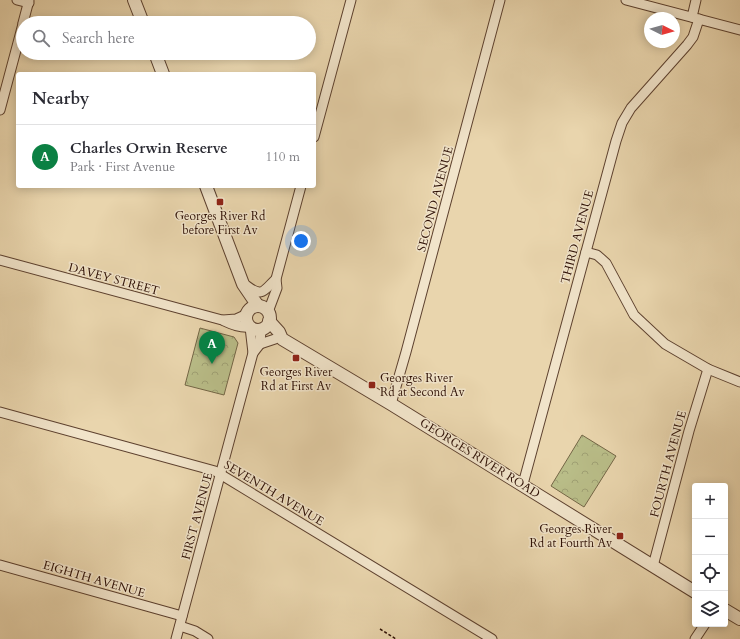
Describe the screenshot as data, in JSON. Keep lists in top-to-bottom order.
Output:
{
  "streets": {
    "street": [
      "SECOND AVENUE",
      "THIRD AVENUE",
      "DAVEY STREET",
      "GEORGES RIVER ROAD",
      "FOURTH AVENUE",
      "SEVENTH AVENUE",
      "FIRST AVENUE",
      "EIGHTH AVENUE"
    ]
  },
  "crossings": [
    ["SECOND AVENUE", "GEORGES RIVER ROAD"],
    ["THIRD AVENUE", "GEORGES RIVER ROAD"],
    ["DAVEY STREET", "GEORGES RIVER ROAD"],
    ["DAVEY STREET", "FIRST AVENUE"],
    ["GEORGES RIVER ROAD", "FOURTH AVENUE"],
    ["GEORGES RIVER ROAD", "FIRST AVENUE"],
    ["SEVENTH AVENUE", "FIRST AVENUE"],
    ["FIRST AVENUE", "EIGHTH AVENUE"]
  ],
  "places": {
    "transit": [
      "Georges River Rd before First Av",
      "Georges River Rd at First Av",
      "Georges River Rd at Second Av",
      "Georges River Rd at Fourth Av"
    ]
  },
  "north": "right",
  "page": {
    "search": "Search here",
    "heading": "Nearby",
    "list": [
      {
        "mark": "A",
        "name": "Charles Orwin Reserve",
        "note": "Park · First Avenue",
        "value": "110 m"
      }
    ],
    "pins": "A",
    "map_buttons": ["+", "−"]
  }
}
